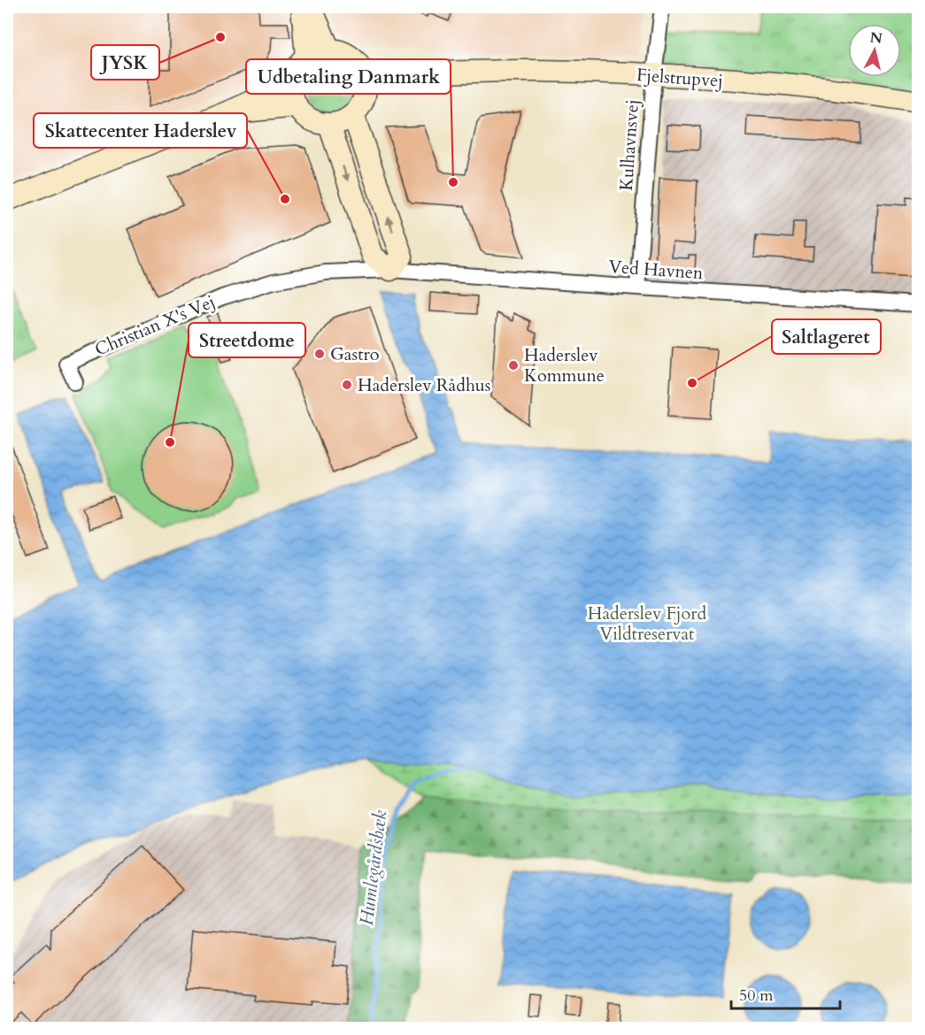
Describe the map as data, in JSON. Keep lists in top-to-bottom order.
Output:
{
  "streets": {
    "street": [
      "Fjelstrupvej",
      "Kulhavnsvej",
      "Ved Havnen",
      "Christian X's Vej"
    ]
  },
  "crossings": [
    ["Fjelstrupvej", "Kulhavnsvej"],
    ["Kulhavnsvej", "Ved Havnen"],
    ["Ved Havnen", "Christian X's Vej"]
  ],
  "water": ["Humlegårdsbæk"],
  "parks": ["Haderslev Fjord Vildtreservat"],
  "places": [
    "JYSK",
    "Udbetaling Danmark",
    "Skattecenter Haderslev",
    "Gastro",
    "Haderslev Kommune",
    "Saltlageret",
    "Haderslev Rådhus",
    "Streetdome"
  ],
  "scale_bar": "50 m",
  "north": "top"
}
